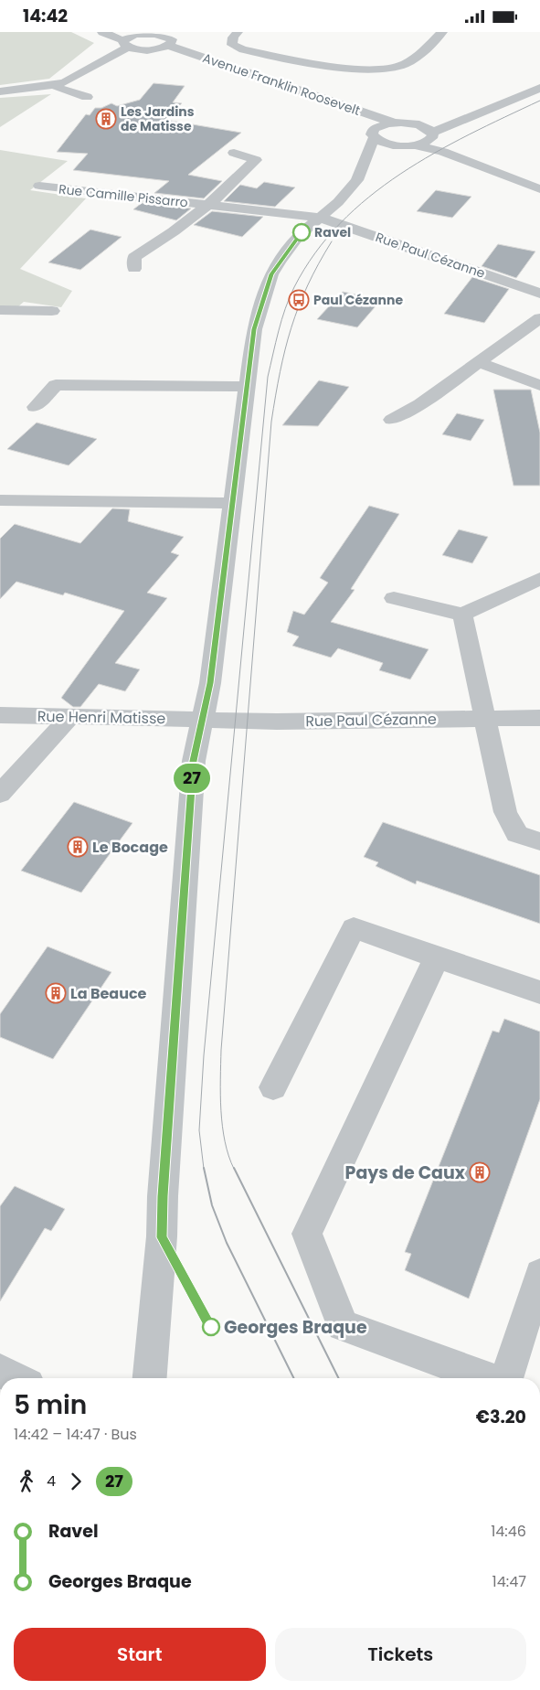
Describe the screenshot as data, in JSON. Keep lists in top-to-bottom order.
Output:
{
  "streets": {
    "street": [
      "Avenue Franklin Roosevelt",
      "Rue Camille Pissarro",
      "Rue Paul Cézanne",
      "Rue Henri Matisse"
    ]
  },
  "crossings": [
    ["Rue Camille Pissarro", "Rue Paul Cézanne"],
    ["Rue Paul Cézanne", "Rue Henri Matisse"]
  ],
  "places": {
    "building": [
      "Les Jardins de Matisse",
      "Le Bocage",
      "La Beauce",
      "Pays de Caux"
    ],
    "other": ["Ravel", "Georges Braque"],
    "bus stop": ["Paul Cézanne"]
  },
  "lines": ["bus line 27"],
  "page": {
    "status": "14:42",
    "on_map": "27",
    "heading": ["5 min", "14:42 – 14:47 · Bus", "€3.20"],
    "legs": ["4", "27"],
    "list": [
      {
        "name": "Ravel",
        "value": "14:46"
      },
      {
        "name": "Georges Braque",
        "value": "14:47"
      }
    ],
    "buttons": ["Start", "Tickets"]
  }
}
